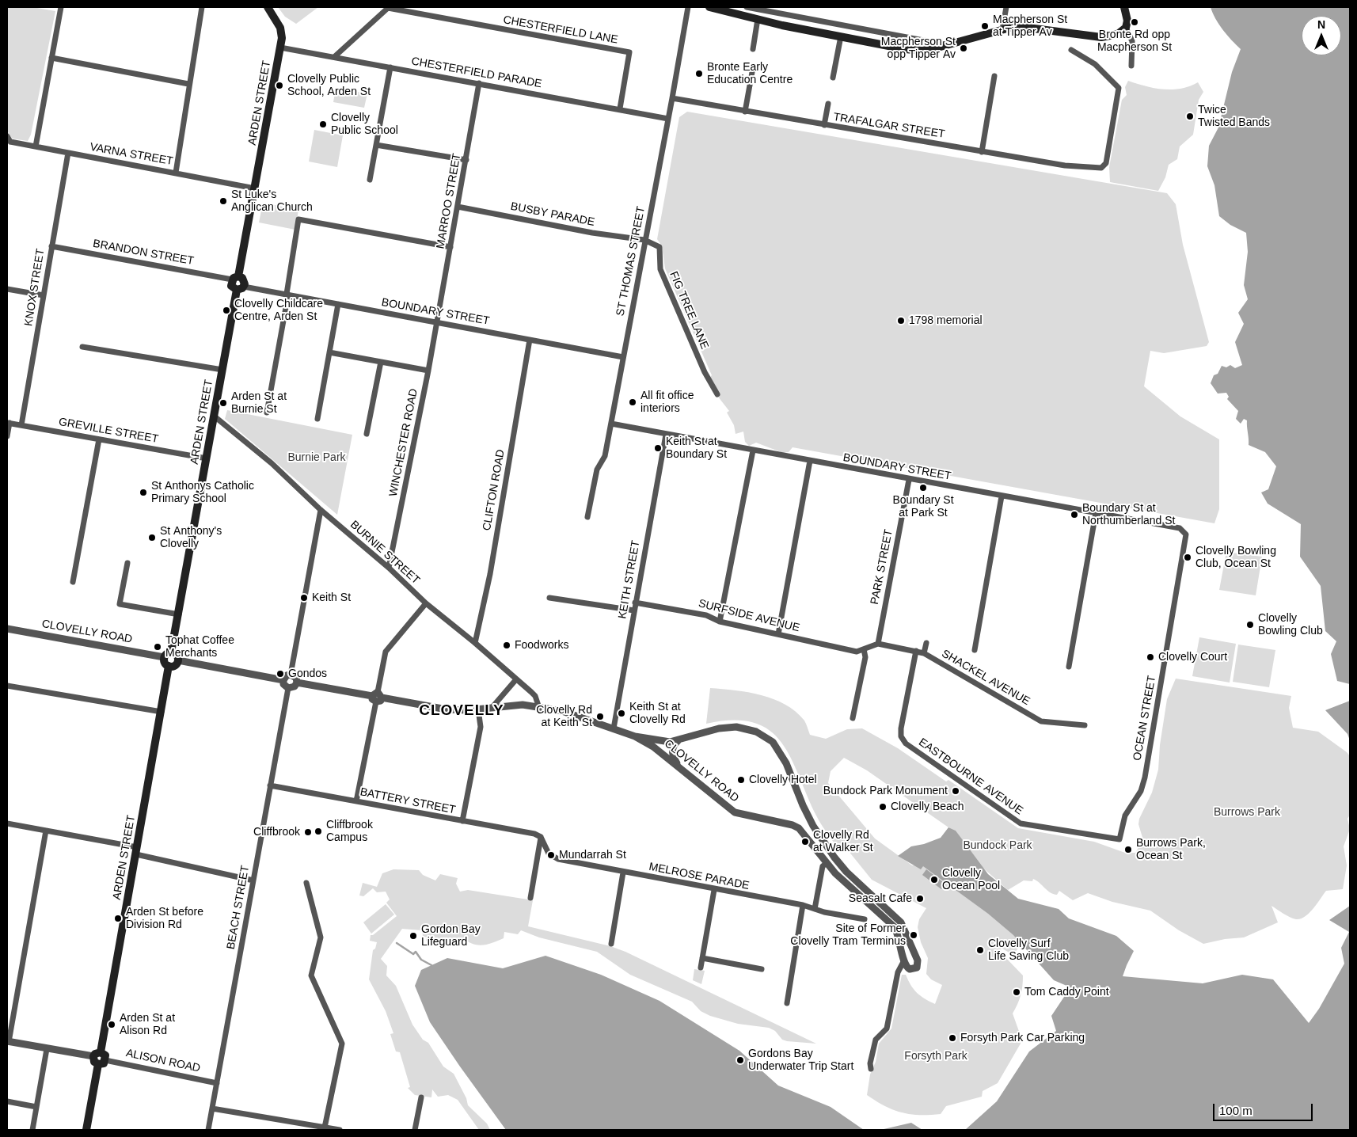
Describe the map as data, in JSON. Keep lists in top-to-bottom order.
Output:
{
  "streets": {
    "main road": ["ARDEN STREET"],
    "street": [
      "CHESTERFIELD LANE",
      "CHESTERFIELD PARADE",
      "TRAFALGAR STREET",
      "VARNA STREET",
      "MARROO STREET",
      "BUSBY PARADE",
      "BRANDON STREET",
      "ST THOMAS STREET",
      "KNOX STREET",
      "FIG TREE LANE",
      "BOUNDARY STREET",
      "GREVILLE STREET",
      "WINCHESTER ROAD",
      "CLIFTON ROAD",
      "BURNIE STREET",
      "PARK STREET",
      "KEITH STREET",
      "SURFSIDE AVENUE",
      "CLOVELLY ROAD",
      "SHACKEL AVENUE",
      "OCEAN STREET",
      "EASTBOURNE AVENUE",
      "BATTERY STREET",
      "MELROSE PARADE",
      "BEACH STREET",
      "ALISON ROAD"
    ]
  },
  "crossings": [
    ["CHESTERFIELD LANE", "CHESTERFIELD PARADE"],
    ["CHESTERFIELD PARADE", "ARDEN STREET"],
    ["CHESTERFIELD PARADE", "MARROO STREET"],
    ["CHESTERFIELD PARADE", "ST THOMAS STREET"],
    ["ARDEN STREET", "VARNA STREET"],
    ["ARDEN STREET", "BRANDON STREET"],
    ["ARDEN STREET", "BOUNDARY STREET"],
    ["ARDEN STREET", "GREVILLE STREET"],
    ["ARDEN STREET", "BURNIE STREET"],
    ["ARDEN STREET", "CLOVELLY ROAD"],
    ["TRAFALGAR STREET", "ST THOMAS STREET"],
    ["VARNA STREET", "KNOX STREET"],
    ["MARROO STREET", "BUSBY PARADE"],
    ["MARROO STREET", "BOUNDARY STREET"],
    ["MARROO STREET", "WINCHESTER ROAD"],
    ["BUSBY PARADE", "ST THOMAS STREET"],
    ["BUSBY PARADE", "FIG TREE LANE"],
    ["BRANDON STREET", "KNOX STREET"],
    ["ST THOMAS STREET", "FIG TREE LANE"],
    ["ST THOMAS STREET", "BOUNDARY STREET"],
    ["KNOX STREET", "GREVILLE STREET"],
    ["BOUNDARY STREET", "WINCHESTER ROAD"],
    ["BOUNDARY STREET", "CLIFTON ROAD"],
    ["BOUNDARY STREET", "PARK STREET"],
    ["BOUNDARY STREET", "KEITH STREET"],
    ["BOUNDARY STREET", "OCEAN STREET"],
    ["WINCHESTER ROAD", "BURNIE STREET"],
    ["CLIFTON ROAD", "BURNIE STREET"],
    ["BURNIE STREET", "CLOVELLY ROAD"],
    ["PARK STREET", "SHACKEL AVENUE"],
    ["KEITH STREET", "SURFSIDE AVENUE"],
    ["KEITH STREET", "CLOVELLY ROAD"],
    ["CLOVELLY ROAD", "BEACH STREET"],
    ["SHACKEL AVENUE", "EASTBOURNE AVENUE"],
    ["OCEAN STREET", "EASTBOURNE AVENUE"],
    ["BATTERY STREET", "MELROSE PARADE"],
    ["BATTERY STREET", "BEACH STREET"],
    ["BEACH STREET", "ALISON ROAD"]
  ],
  "districts": ["CLOVELLY"],
  "parks": [
    "Burnie Park",
    "Burrows Park",
    "Bundock Park",
    "Forsyth Park"
  ],
  "places": [
    "Bronte Rd opp Macpherson St",
    "Macpherson St at Tipper Av",
    "Macpherson St opp Tipper Av",
    "Bronte Early Education Centre",
    "Clovelly Public School, Arden St",
    "Twice Twisted Bands",
    "Clovelly Public School",
    "St Luke's Anglican Church",
    "Clovelly Childcare Centre, Arden St",
    "1798 memorial",
    "All fit office interiors",
    "Arden St at Burnie St",
    "Keith St at Boundary St",
    "Boundary St at Park St",
    "St Anthonys Catholic Primary School",
    "Boundary St at Northumberland St",
    "St Anthony's Clovelly",
    "Clovelly Bowling Club, Ocean St",
    "Keith St",
    "Clovelly Bowling Club",
    "Foodworks",
    "Tophat Coffee Merchants",
    "Clovelly Court",
    "Gondos",
    "Keith St at Clovelly Rd",
    "Clovelly Rd at Keith St",
    "Clovelly Hotel",
    "Bundock Park Monument",
    "Clovelly Beach",
    "Cliffbrook Campus",
    "Cliffbrook",
    "Clovelly Rd at Walker St",
    "Burrows Park, Ocean St",
    "Mundarrah St",
    "Clovelly Ocean Pool",
    "Seasalt Cafe",
    "Arden St before Division Rd",
    "Site of Former Clovelly Tram Terminus",
    "Gordon Bay Lifeguard",
    "Clovelly Surf Life Saving Club",
    "Tom Caddy Point",
    "Arden St at Alison Rd",
    "Forsyth Park Car Parking",
    "Gordons Bay Underwater Trip Start"
  ],
  "scale_bar": "100 m",
  "north": "top"
}
